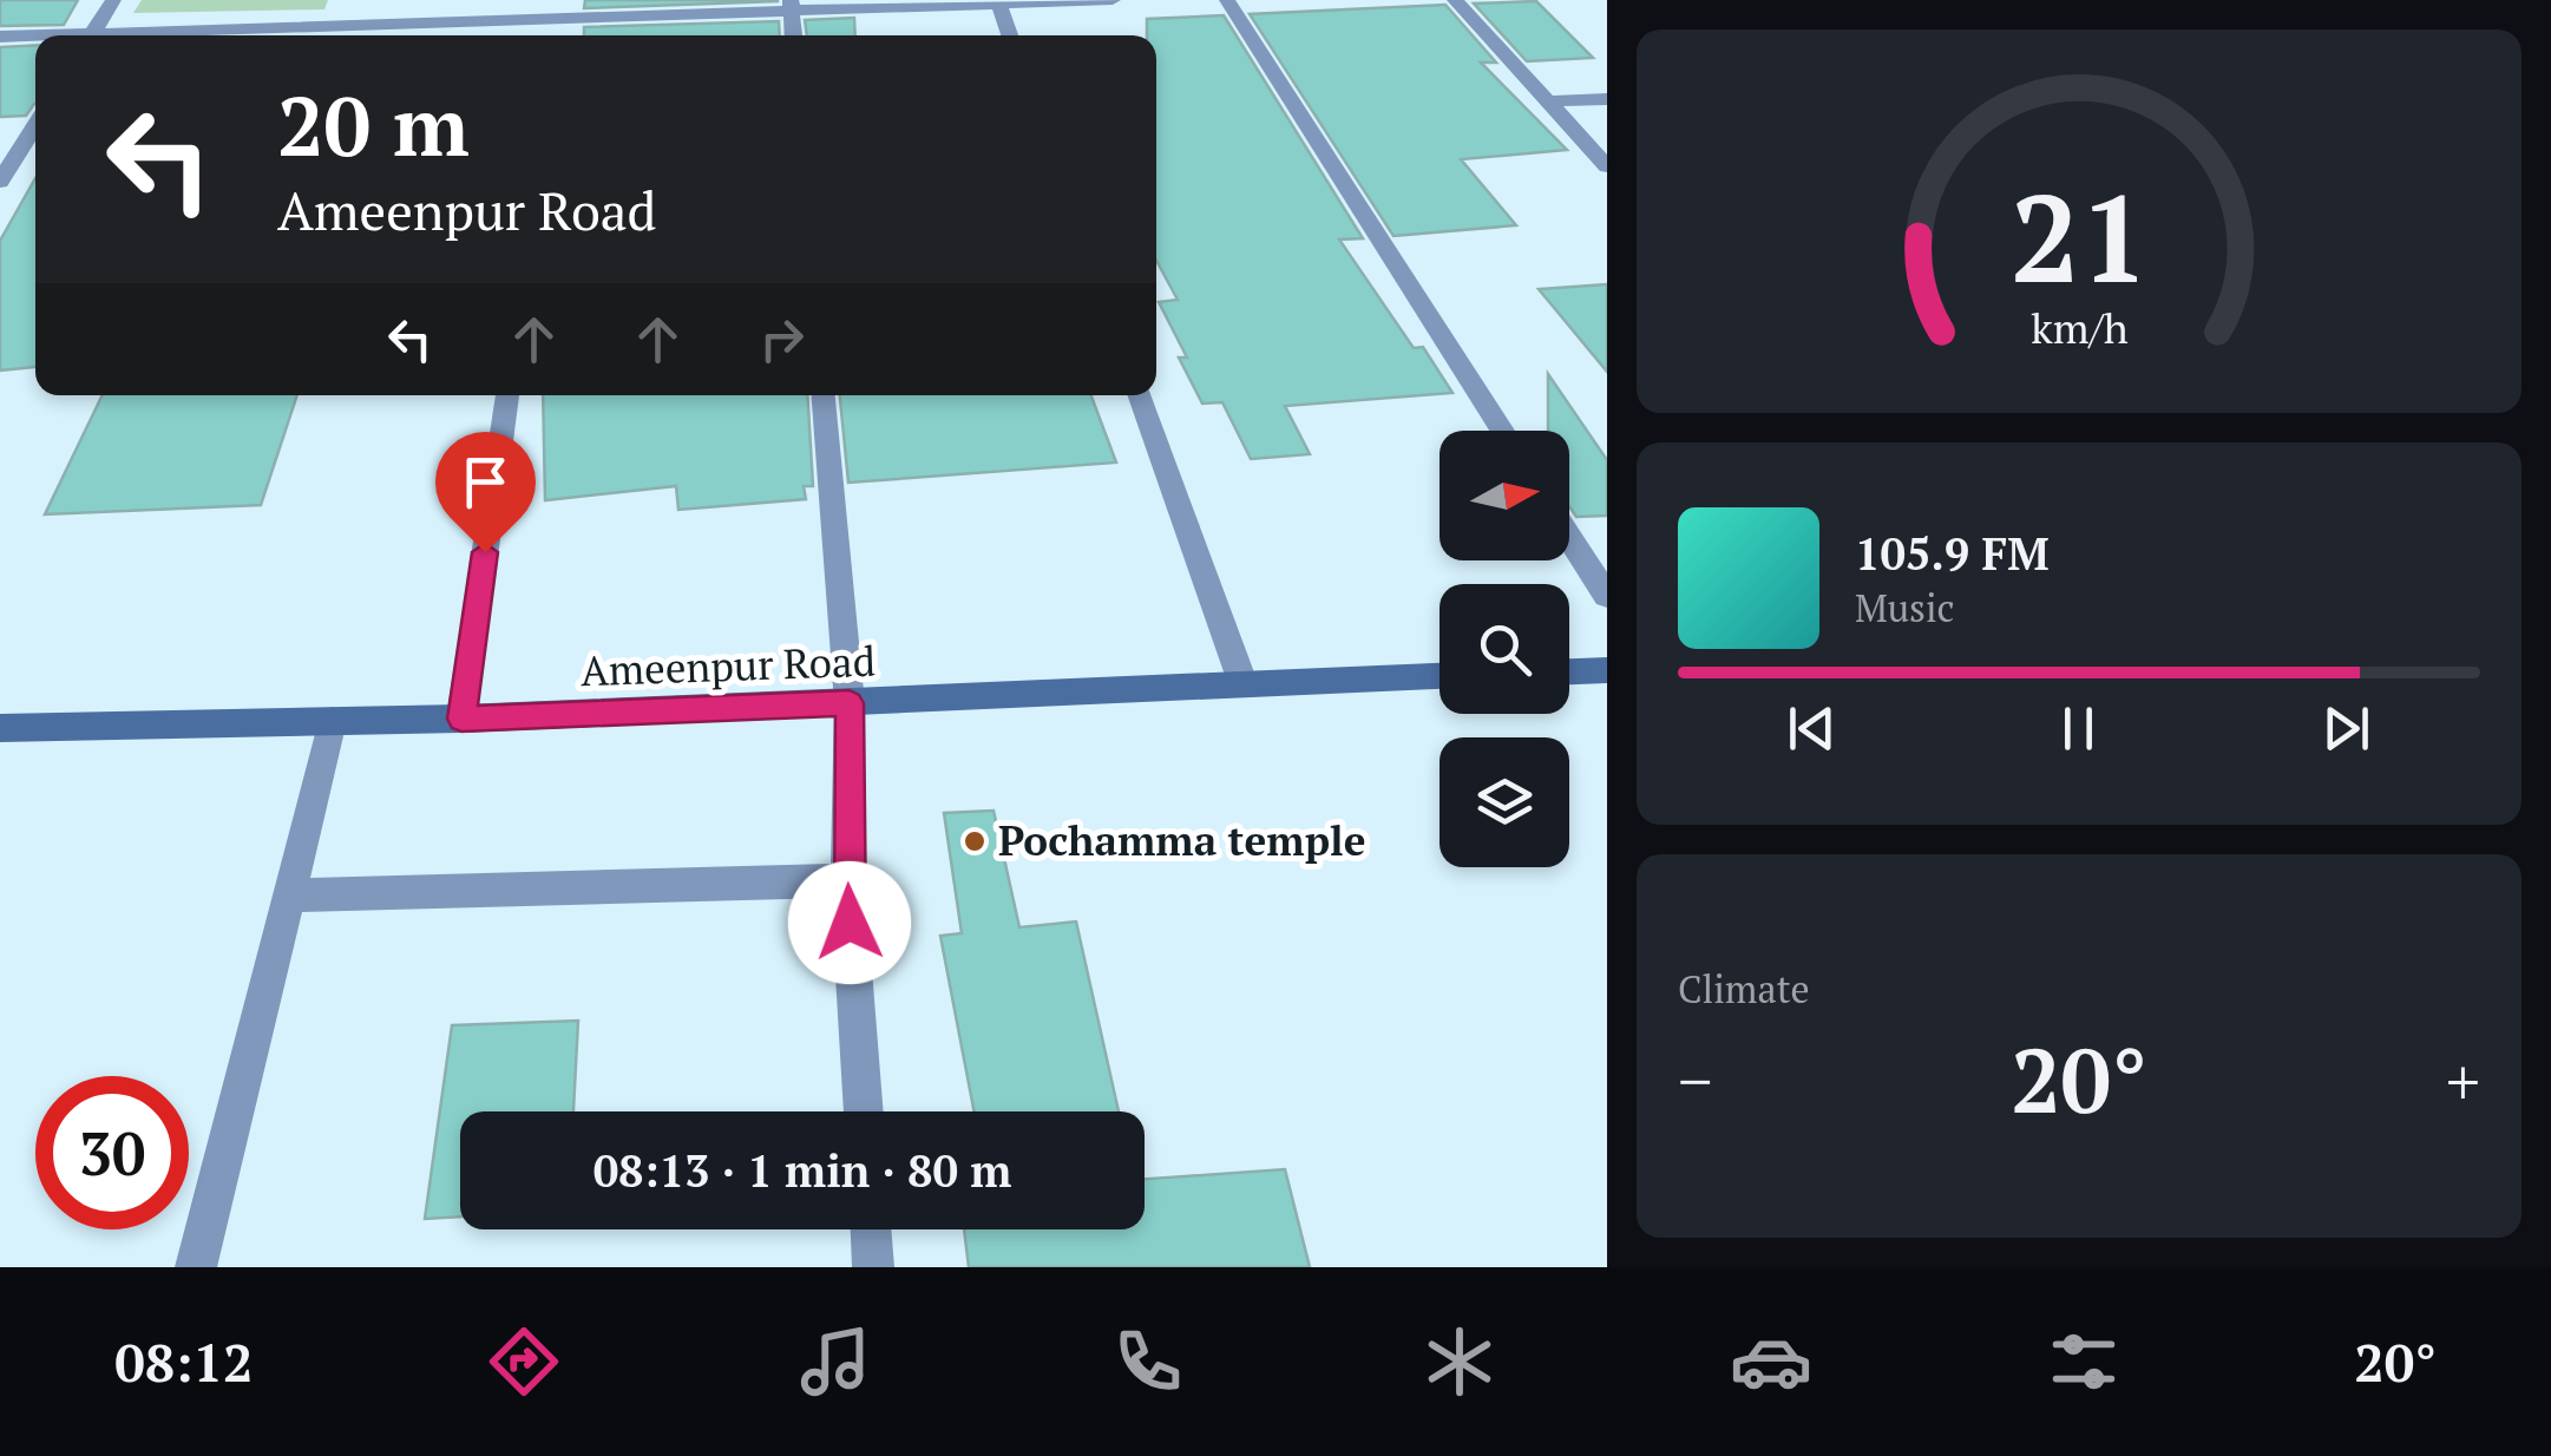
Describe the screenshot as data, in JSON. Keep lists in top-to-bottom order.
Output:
{
  "streets": {
    "street": ["Ameenpur Road"]
  },
  "places": ["Pochamma temple"],
  "north": "right",
  "page": {
    "turn": ["20 m", "Ameenpur Road"],
    "song": ["105.9 FM", "Music"],
    "tile": "Climate",
    "heat": ["−", "20°", "+"],
    "limit": "30",
    "trip": "08:13 · 1 min · 80 m",
    "tabs": ["08:12", "20°"],
    "gauge": ["21", "km/h"]
  }
}
